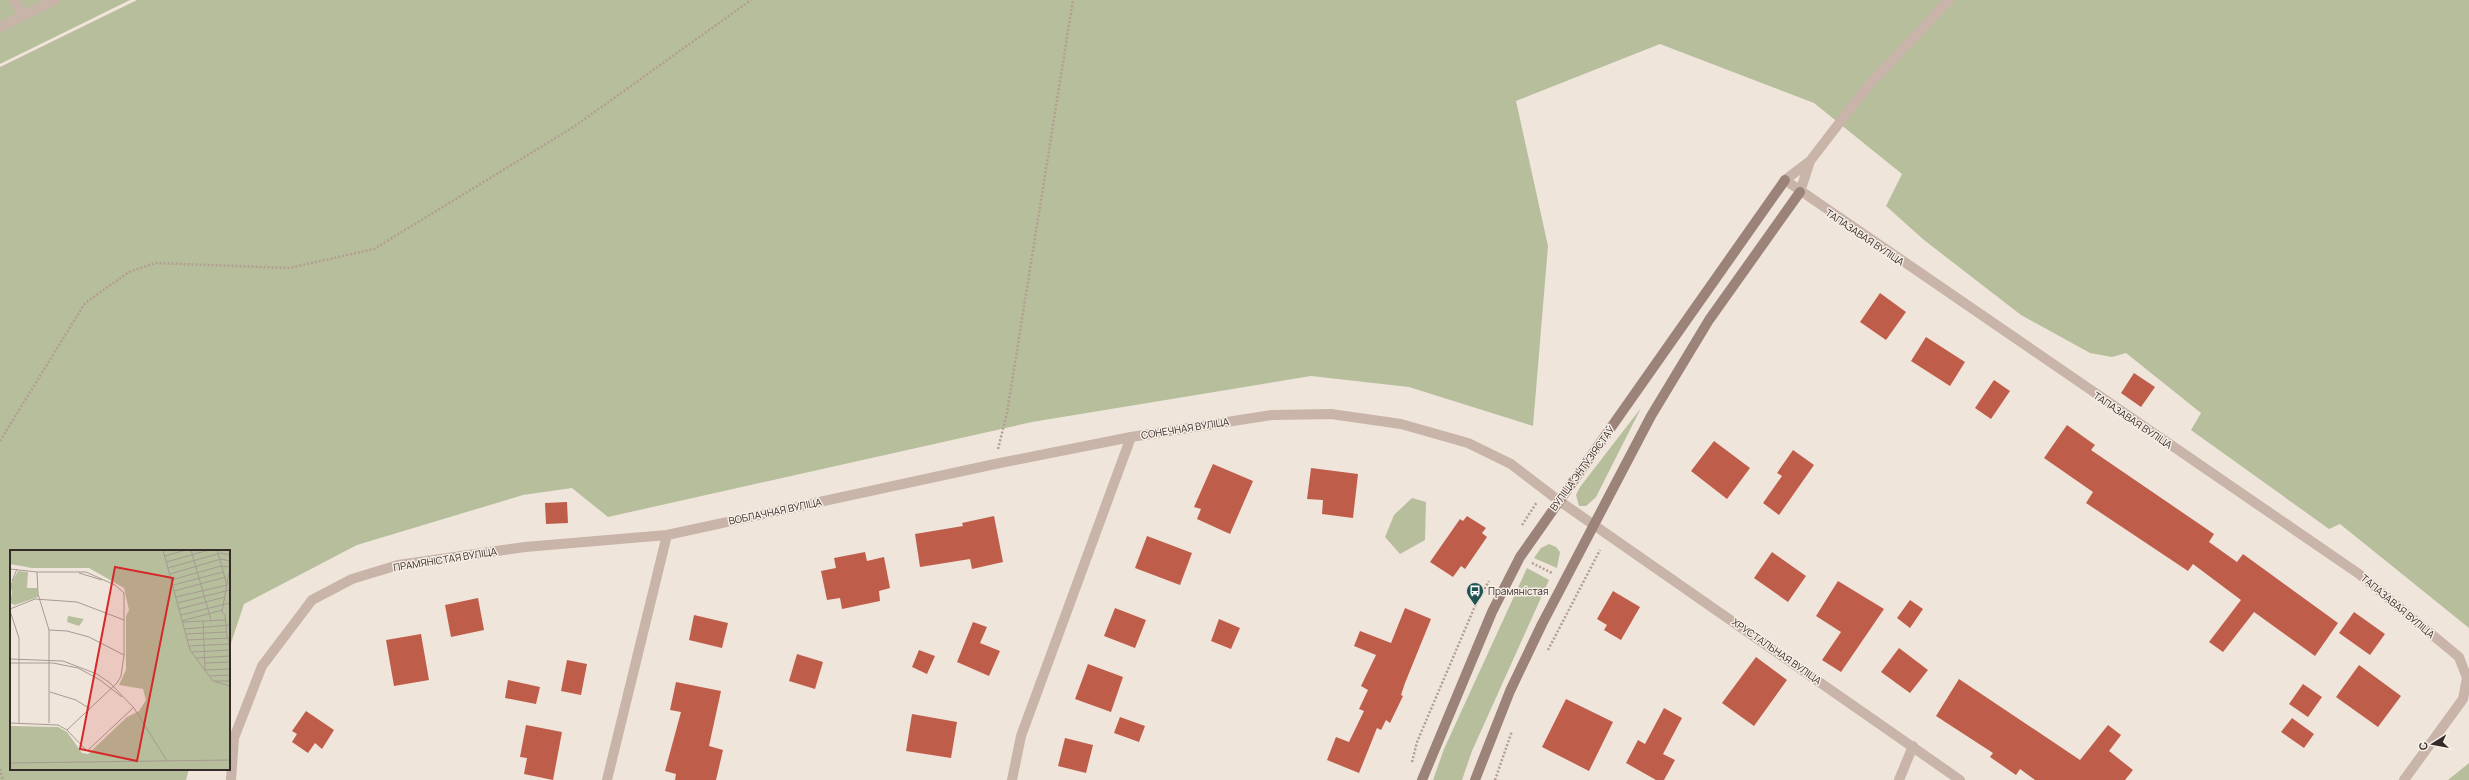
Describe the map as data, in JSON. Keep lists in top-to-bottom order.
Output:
{
  "streets": {
    "street": [
      "ТАПАЗАВАЯ ВУЛІЦА",
      "СОНЕЧНАЯ ВУЛІЦА",
      "ВУЛІЦА ЭНТУЗІЯСТАЎ",
      "ВОБЛАЧНАЯ ВУЛІЦА",
      "ПРАМЯНІСТАЯ ВУЛІЦА",
      "ХРУСТАЛЬНАЯ ВУЛІЦА"
    ]
  },
  "crossings": [
    ["ТАПАЗАВАЯ ВУЛІЦА", "ВУЛІЦА ЭНТУЗІЯСТАЎ"],
    ["СОНЕЧНАЯ ВУЛІЦА", "ВУЛІЦА ЭНТУЗІЯСТАЎ"],
    ["СОНЕЧНАЯ ВУЛІЦА", "ВОБЛАЧНАЯ ВУЛІЦА"],
    ["СОНЕЧНАЯ ВУЛІЦА", "ХРУСТАЛЬНАЯ ВУЛІЦА"],
    ["ВОБЛАЧНАЯ ВУЛІЦА", "ПРАМЯНІСТАЯ ВУЛІЦА"]
  ],
  "places": {
    "bus stop": ["Прамяністая"]
  },
  "north": "left"
}
